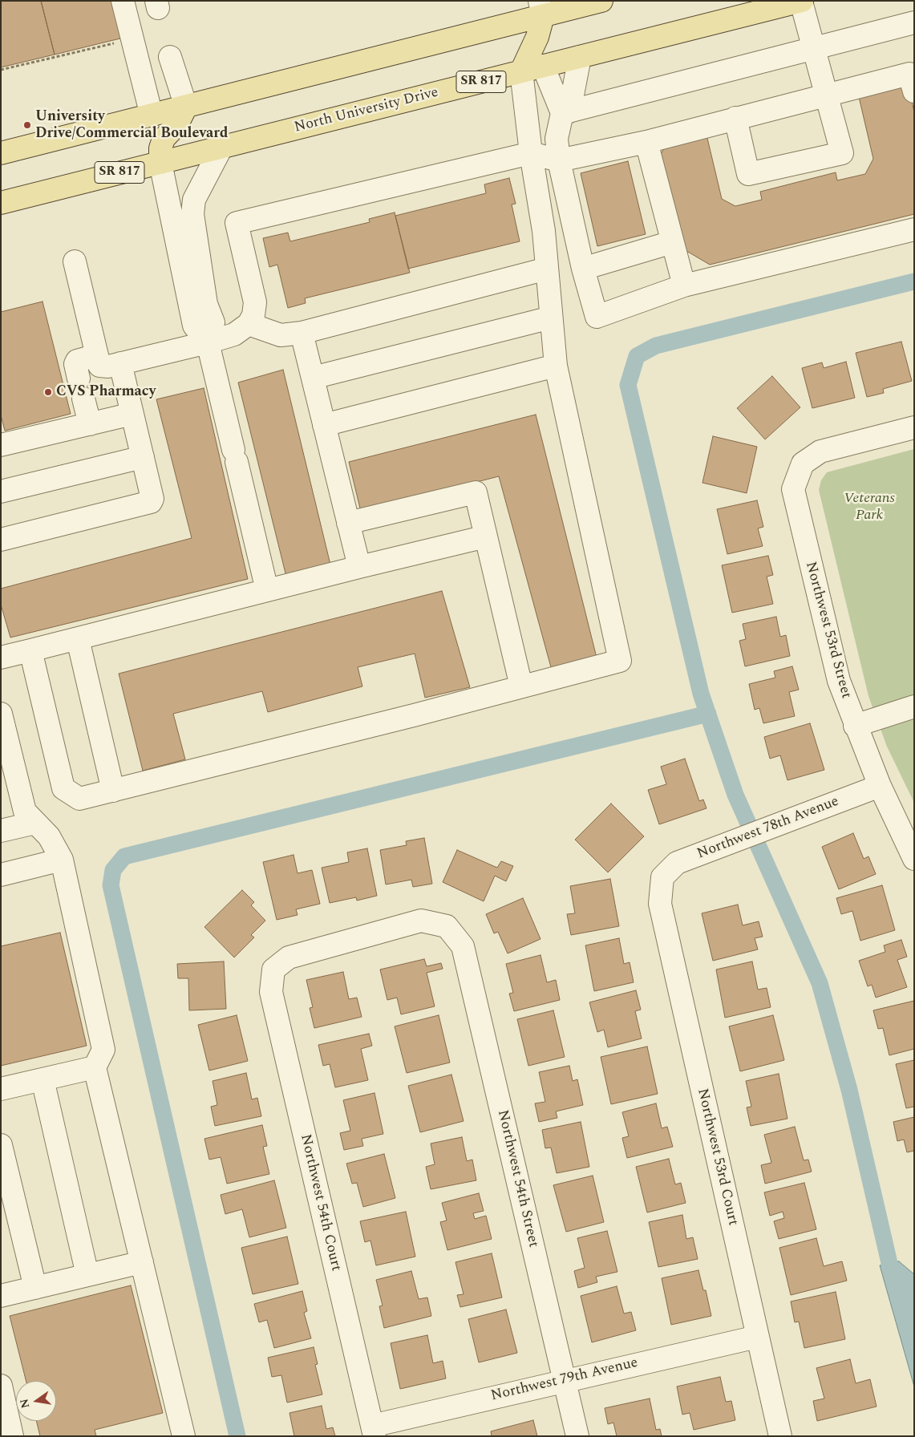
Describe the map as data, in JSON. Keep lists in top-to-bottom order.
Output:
{
  "streets": {
    "main road": ["SR 817", "North University Drive"],
    "street": [
      "Northwest 53rd Street",
      "Northwest 78th Avenue",
      "Northwest 53rd Court",
      "Northwest 54th Street",
      "Northwest 54th Court",
      "Northwest 79th Avenue"
    ]
  },
  "crossings": [
    ["Northwest 53rd Street", "Northwest 78th Avenue"],
    ["Northwest 78th Avenue", "Northwest 53rd Court"],
    ["Northwest 53rd Court", "Northwest 79th Avenue"],
    ["Northwest 54th Street", "Northwest 54th Court"],
    ["Northwest 54th Street", "Northwest 79th Avenue"],
    ["Northwest 54th Court", "Northwest 79th Avenue"]
  ],
  "parks": ["Veterans Park"],
  "places": ["University Drive/Commercial Boulevard", "CVS Pharmacy"],
  "north": "left"
}
